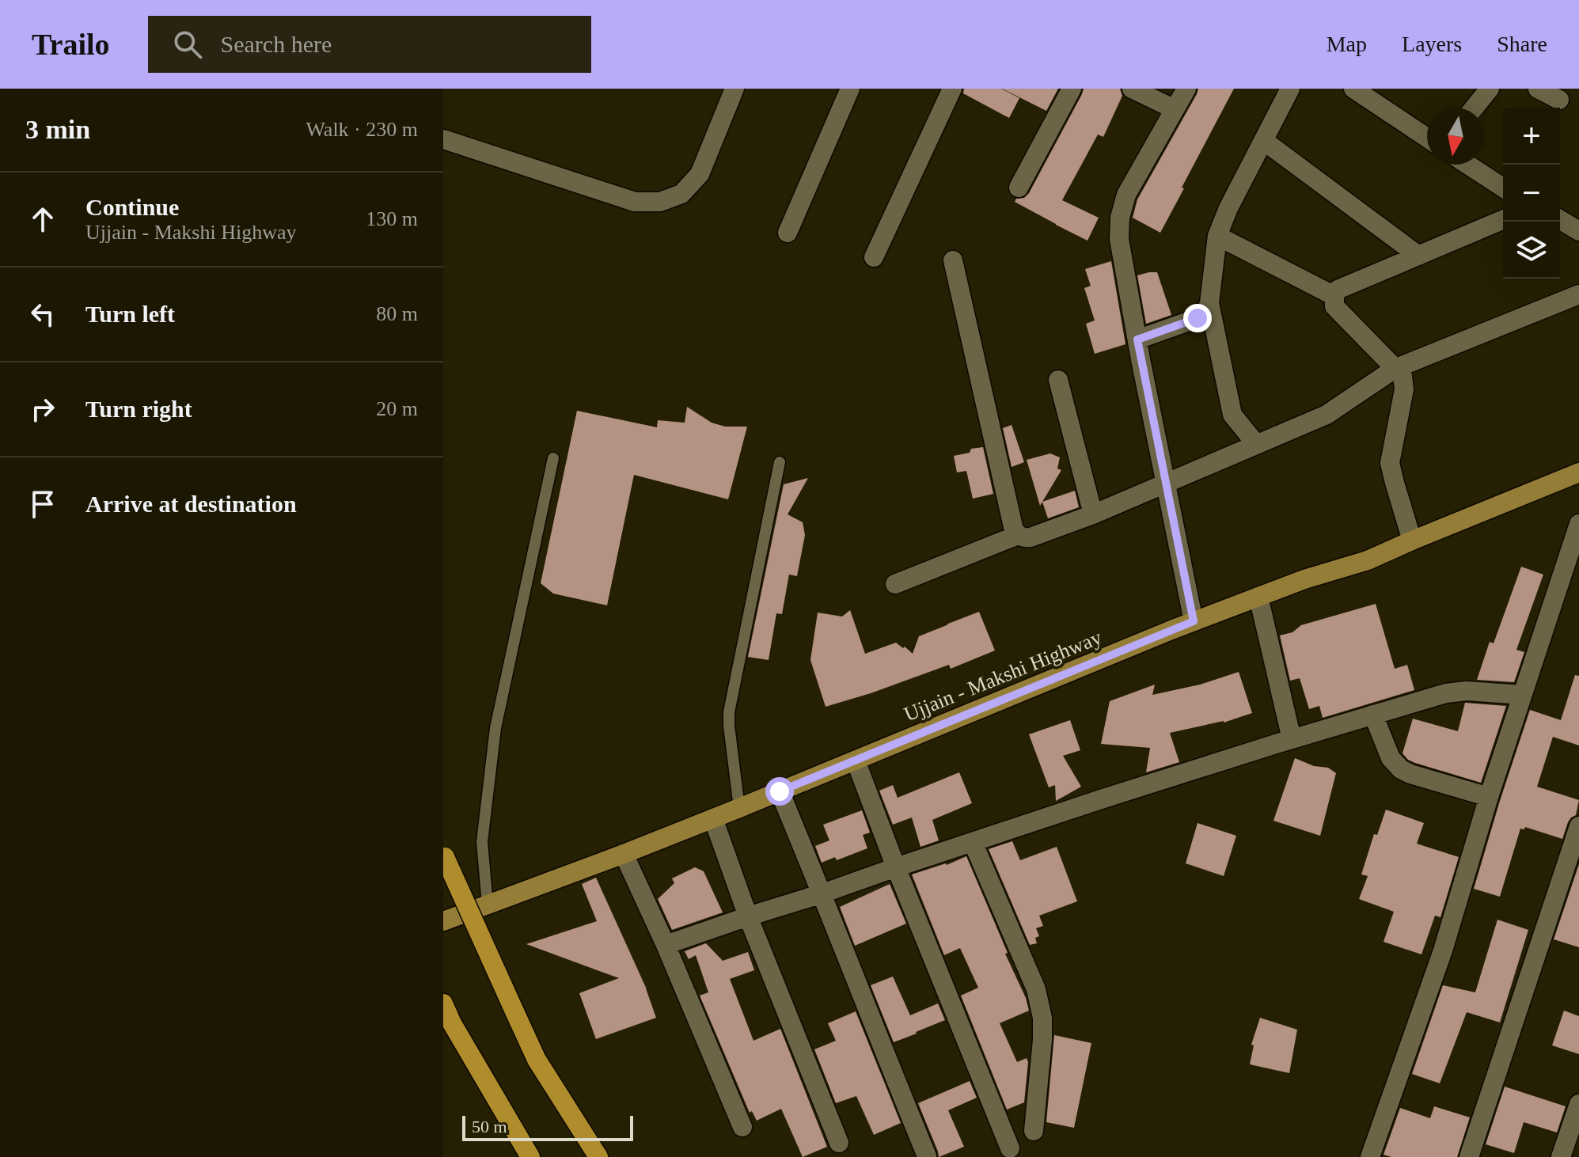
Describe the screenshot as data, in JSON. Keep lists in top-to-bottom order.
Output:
{
  "streets": {
    "main road": ["Ujjain - Makshi Highway"]
  },
  "scale_bar": "50 m",
  "north": "bottom",
  "page": {
    "header": "Trailo",
    "search": "Search here",
    "nav": ["Map", "Layers", "Share"],
    "heading": ["3 min", "Walk · 230 m"],
    "map_buttons": ["+", "−"],
    "list": [
      ["Continue", "Ujjain - Makshi Highway", "130 m"],
      ["Turn left", "80 m"],
      ["Turn right", "20 m"],
      "Arrive at destination"
    ],
    "scale": "50 m"
  }
}
